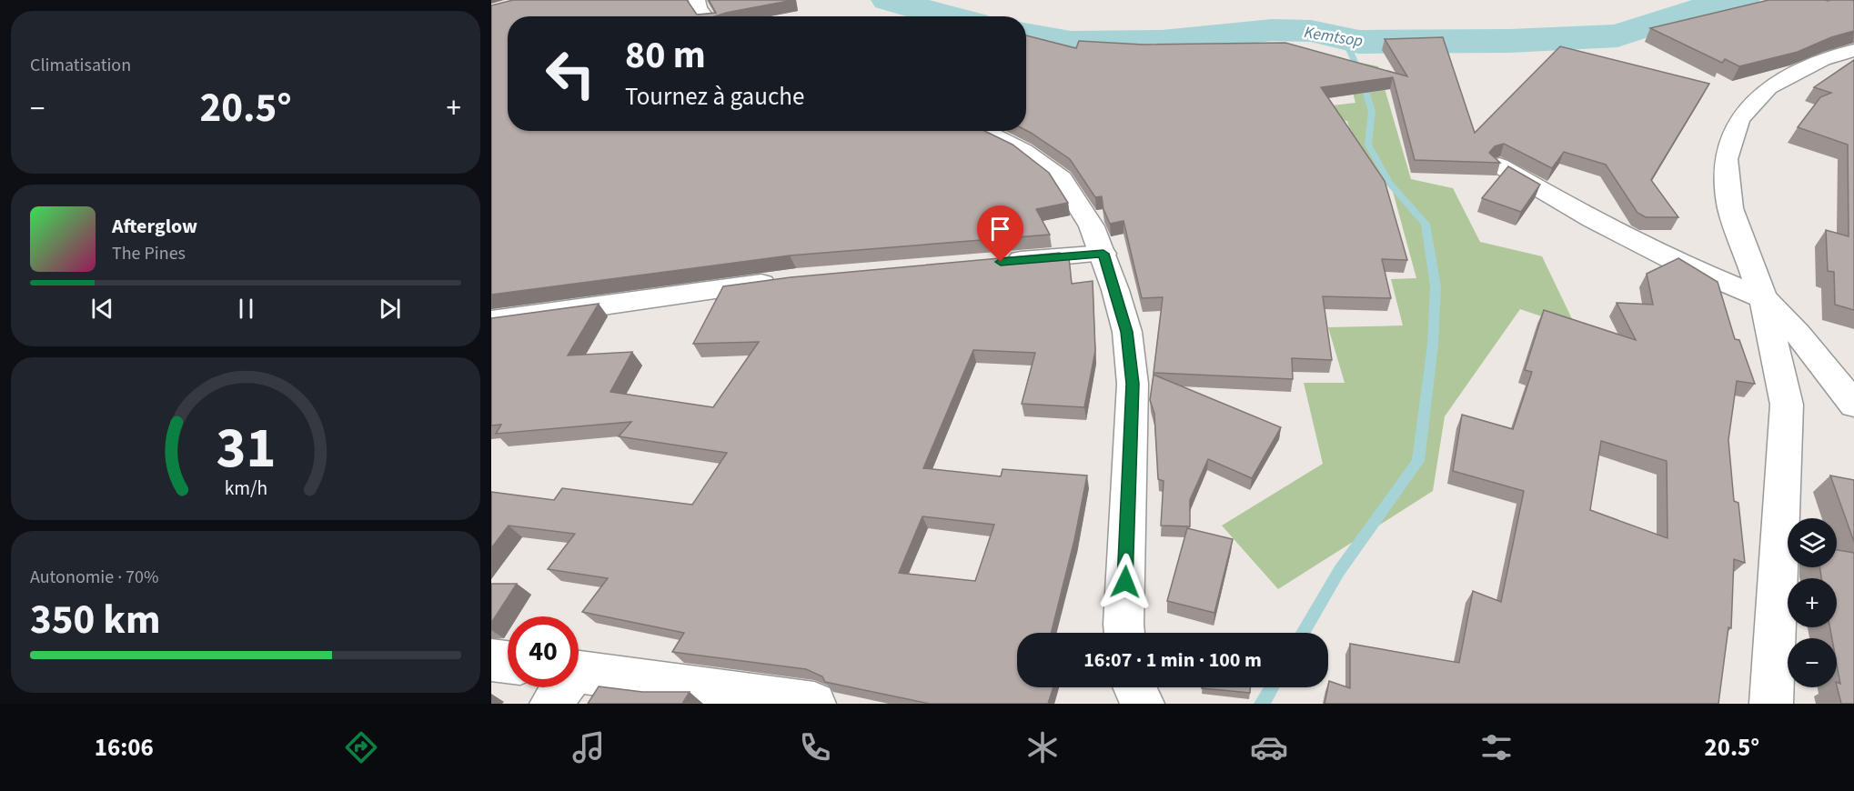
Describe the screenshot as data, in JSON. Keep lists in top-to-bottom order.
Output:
{
  "water": ["Kemtsop"],
  "page": {
    "tile": [
      "Climatisation",
      ["Autonomie · 70%", "350 km"]
    ],
    "turn": ["80 m", "Tournez à gauche"],
    "heat": ["−", "20.5°", "+"],
    "song": ["Afterglow", "The Pines"],
    "map_buttons": ["+", "−"],
    "limit": "40",
    "trip": "16:07 · 1 min · 100 m",
    "tabs": ["16:06", "20.5°"],
    "gauge": ["31", "km/h"]
  }
}
